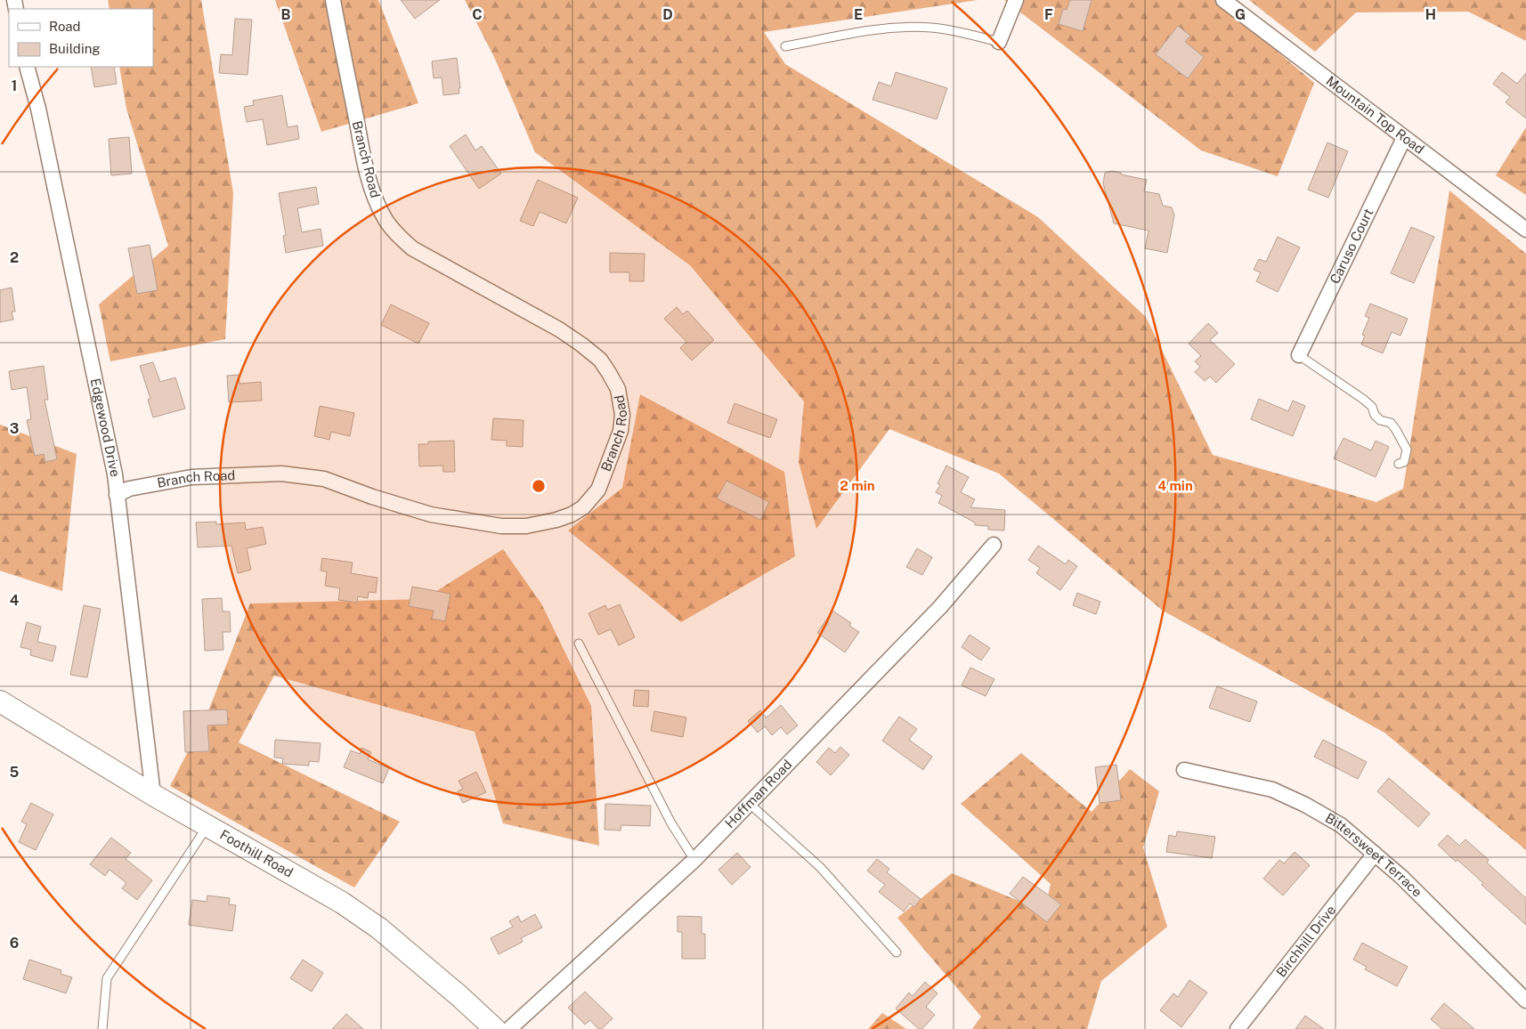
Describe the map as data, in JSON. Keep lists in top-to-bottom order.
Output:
{
  "streets": {
    "street": [
      "Mountain Top Road",
      "Branch Road",
      "Caruso Court",
      "Edgewood Drive",
      "Hoffman Road",
      "Foothill Road",
      "Bittersweet Terrace",
      "Birchhill Drive"
    ]
  },
  "crossings": [
    ["Mountain Top Road", "Caruso Court"],
    ["Branch Road", "Edgewood Drive"],
    ["Edgewood Drive", "Foothill Road"],
    ["Bittersweet Terrace", "Birchhill Drive"]
  ],
  "legend": ["Road", "Building"],
  "grid": {
    "columns": [
      "B",
      "C",
      "D",
      "E",
      "F",
      "G",
      "H"
    ],
    "rows": [
      "1",
      "2",
      "3",
      "4",
      "5",
      "6"
    ]
  },
  "rings": ["2 min", "4 min"]
}
